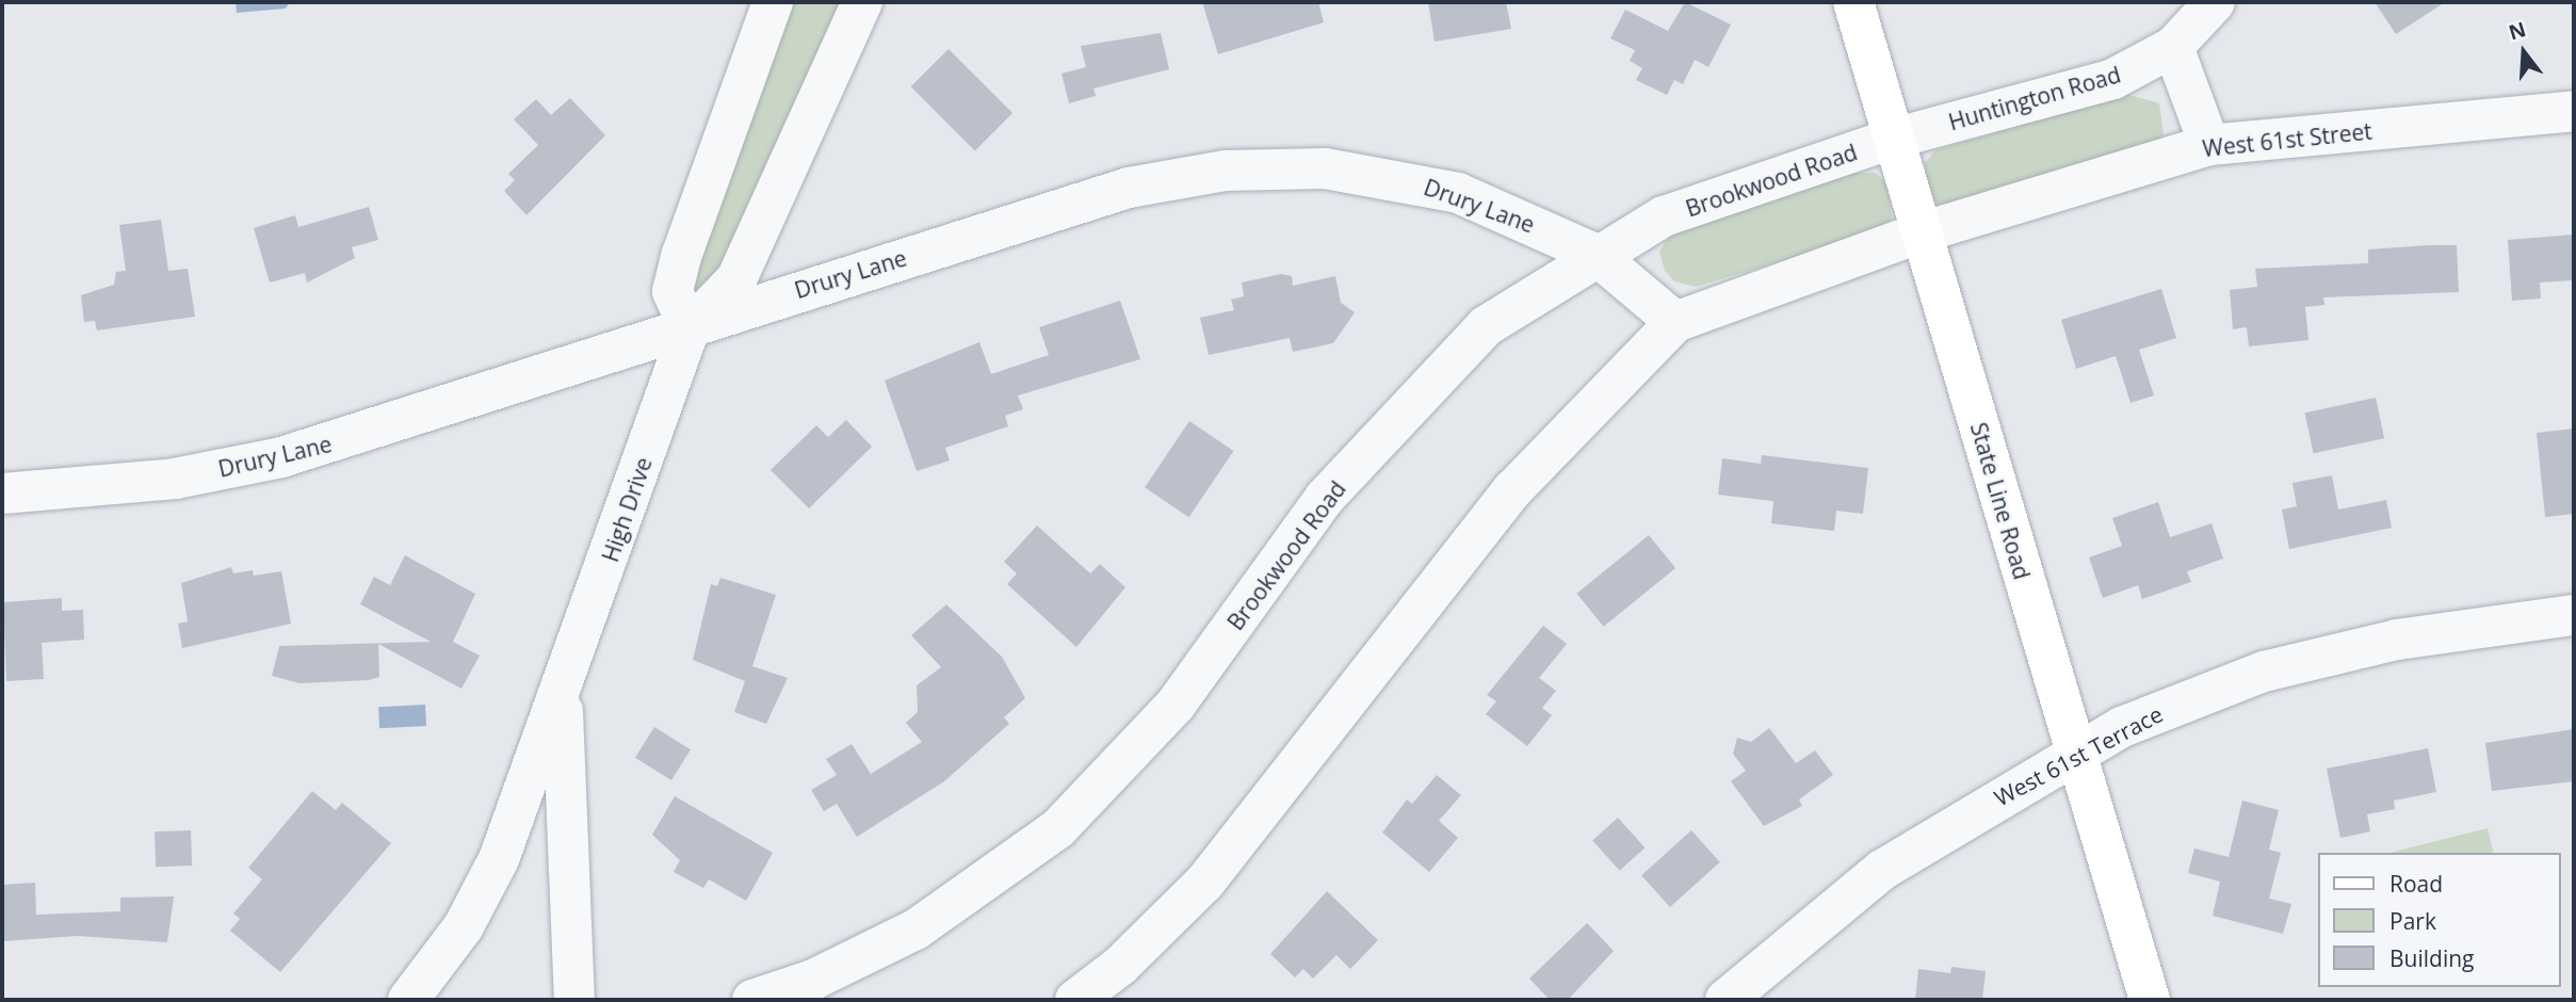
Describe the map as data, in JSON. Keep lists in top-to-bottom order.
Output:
{
  "streets": {
    "main road": ["State Line Road"],
    "street": [
      "Huntington Road",
      "West 61st Street",
      "Brookwood Road",
      "Drury Lane",
      "High Drive",
      "West 61st Terrace"
    ]
  },
  "crossings": [
    ["Huntington Road", "Brookwood Road"],
    ["Huntington Road", "State Line Road"],
    ["West 61st Street", "State Line Road"],
    ["Brookwood Road", "Drury Lane"],
    ["Brookwood Road", "State Line Road"],
    ["Drury Lane", "High Drive"],
    ["State Line Road", "West 61st Terrace"]
  ],
  "legend": ["Road", "Park", "Building"],
  "north": "top"
}
